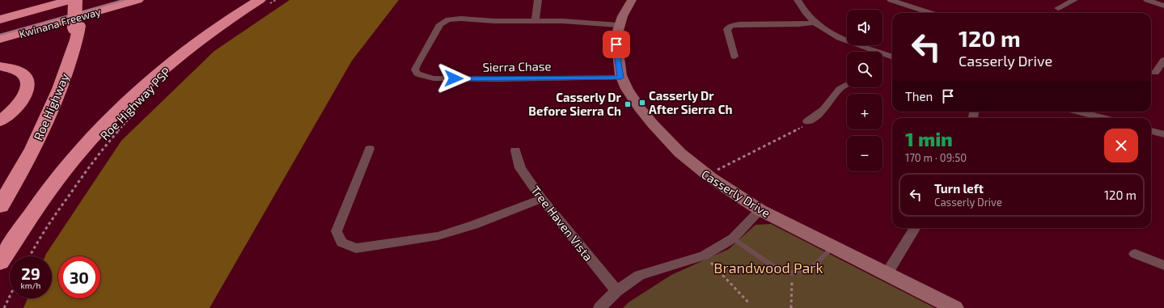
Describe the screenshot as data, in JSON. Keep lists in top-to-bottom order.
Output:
{
  "streets": {
    "highway": ["Kwinana Freeway", "Roe Highway"],
    "street": ["Sierra Chase", "Casserly Drive", "Tree Haven Vista"],
    "path": ["Roe Highway PSP"]
  },
  "crossings": [
    ["Sierra Chase", "Casserly Drive"]
  ],
  "parks": ["Brandwood Park"],
  "places": {
    "transit": ["Casserly Dr After Sierra Ch", "Casserly Dr Before Sierra Ch"]
  },
  "page": {
    "map_buttons": ["+", "−"],
    "turn": ["120 m", "Casserly Drive"],
    "then": "Then",
    "heading": ["1 min", "170 m · 09:50"],
    "list": [
      {
        "name": "Turn left",
        "note": "Casserly Drive",
        "value": "120 m"
      }
    ],
    "speed": "29 km/h",
    "limit": "30"
  }
}
